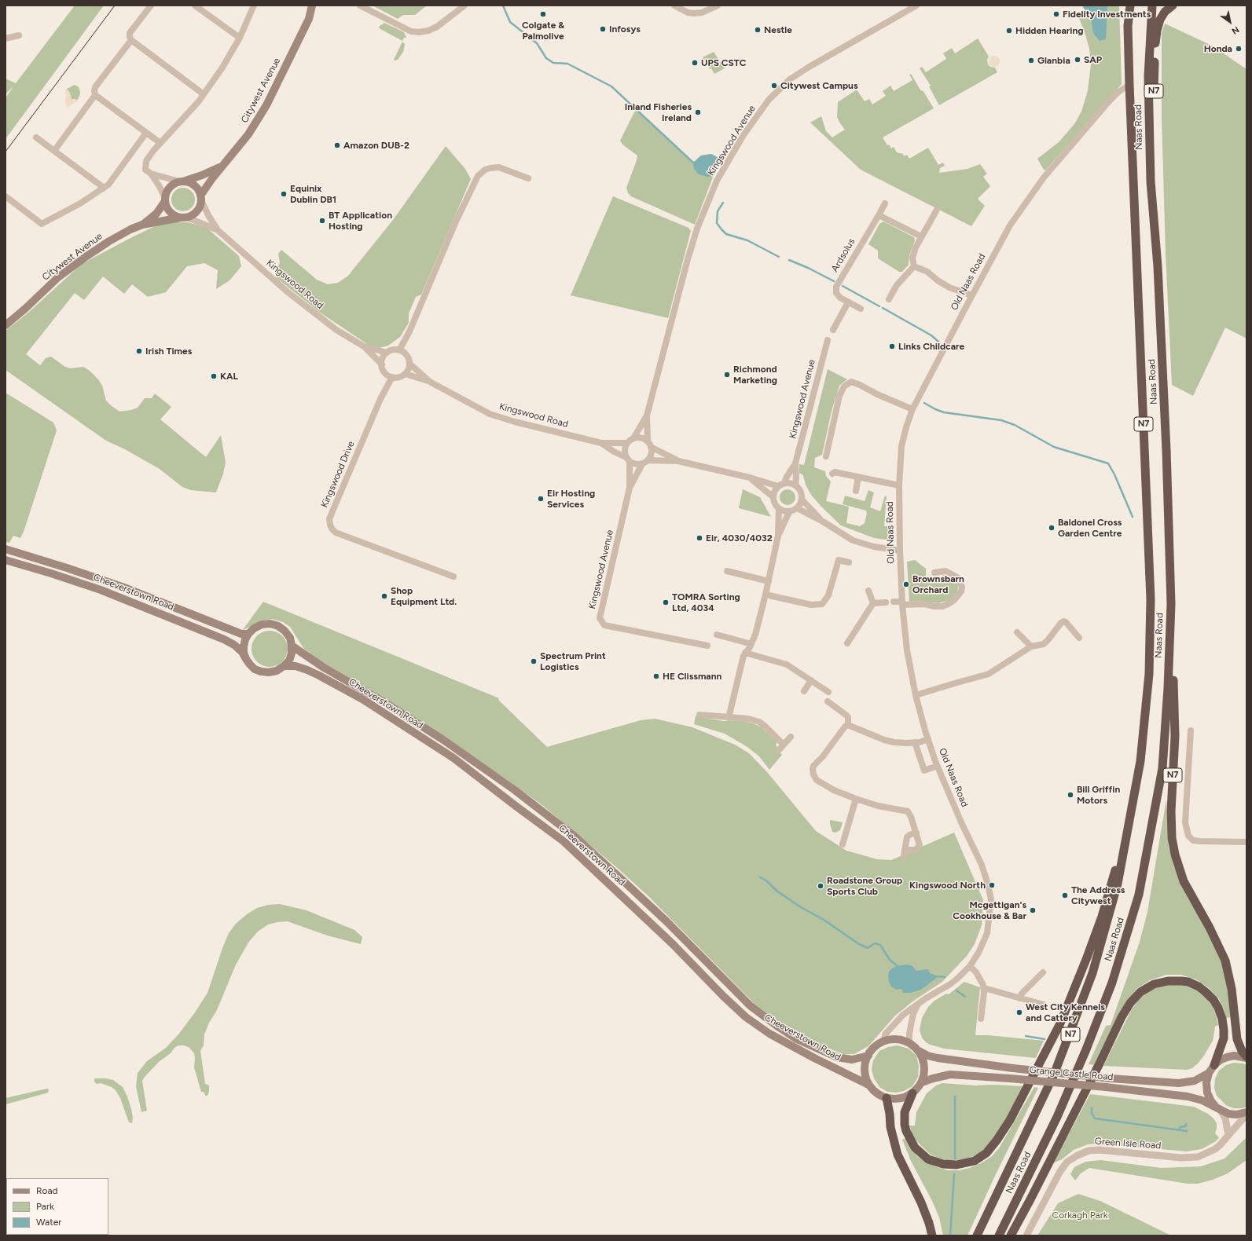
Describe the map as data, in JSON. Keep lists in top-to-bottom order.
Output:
{
  "streets": {
    "highway": ["N7", "Naas Road"],
    "main road": ["Citywest Avenue", "Cheeverstown Road", "Grange Castle Road"],
    "street": [
      "Kingswood Avenue",
      "Ardsolus",
      "Old Naas Road",
      "Kingswood Road",
      "Kingswood Drive",
      "Green Isle Road"
    ]
  },
  "crossings": [
    ["Citywest Avenue", "Kingswood Road"],
    ["N7", "Naas Road"],
    ["N7", "Old Naas Road"],
    ["N7", "Cheeverstown Road"],
    ["N7", "Grange Castle Road"],
    ["Naas Road", "Old Naas Road"],
    ["Kingswood Avenue", "Kingswood Road"],
    ["Old Naas Road", "Cheeverstown Road"],
    ["Old Naas Road", "Grange Castle Road"],
    ["Kingswood Road", "Kingswood Drive"],
    ["Cheeverstown Road", "Grange Castle Road"]
  ],
  "parks": ["Corkagh Park"],
  "places": [
    "Colgate & Palmolive",
    "Fidelity Investments",
    "Infosys",
    "Nestle",
    "Hidden Hearing",
    "Honda",
    "SAP",
    "Glanbia",
    "UPS CSTC",
    "Citywest Campus",
    "Inland Fisheries Ireland",
    "Amazon DUB-2",
    "Equinix Dublin DB1",
    "BT Application Hosting",
    "Links Childcare",
    "Irish Times",
    "Richmond Marketing",
    "KAL",
    "Eir Hosting Services",
    "Baldonel Cross Garden Centre",
    "Eir, 4030/4032",
    "Brownsbarn Orchard",
    "Shop Equipment Ltd.",
    "TOMRA Sorting Ltd, 4034",
    "Spectrum Print Logistics",
    "HE Clissmann",
    "Bill Griffin Motors",
    "Kingswood North",
    "Roadstone Group Sports Club",
    "The Address Citywest",
    "Mcgettigan's Cookhouse & Bar",
    "West City Kennels and Cattery"
  ],
  "legend": ["Road", "Park", "Water"],
  "north": "bottom right"
}
